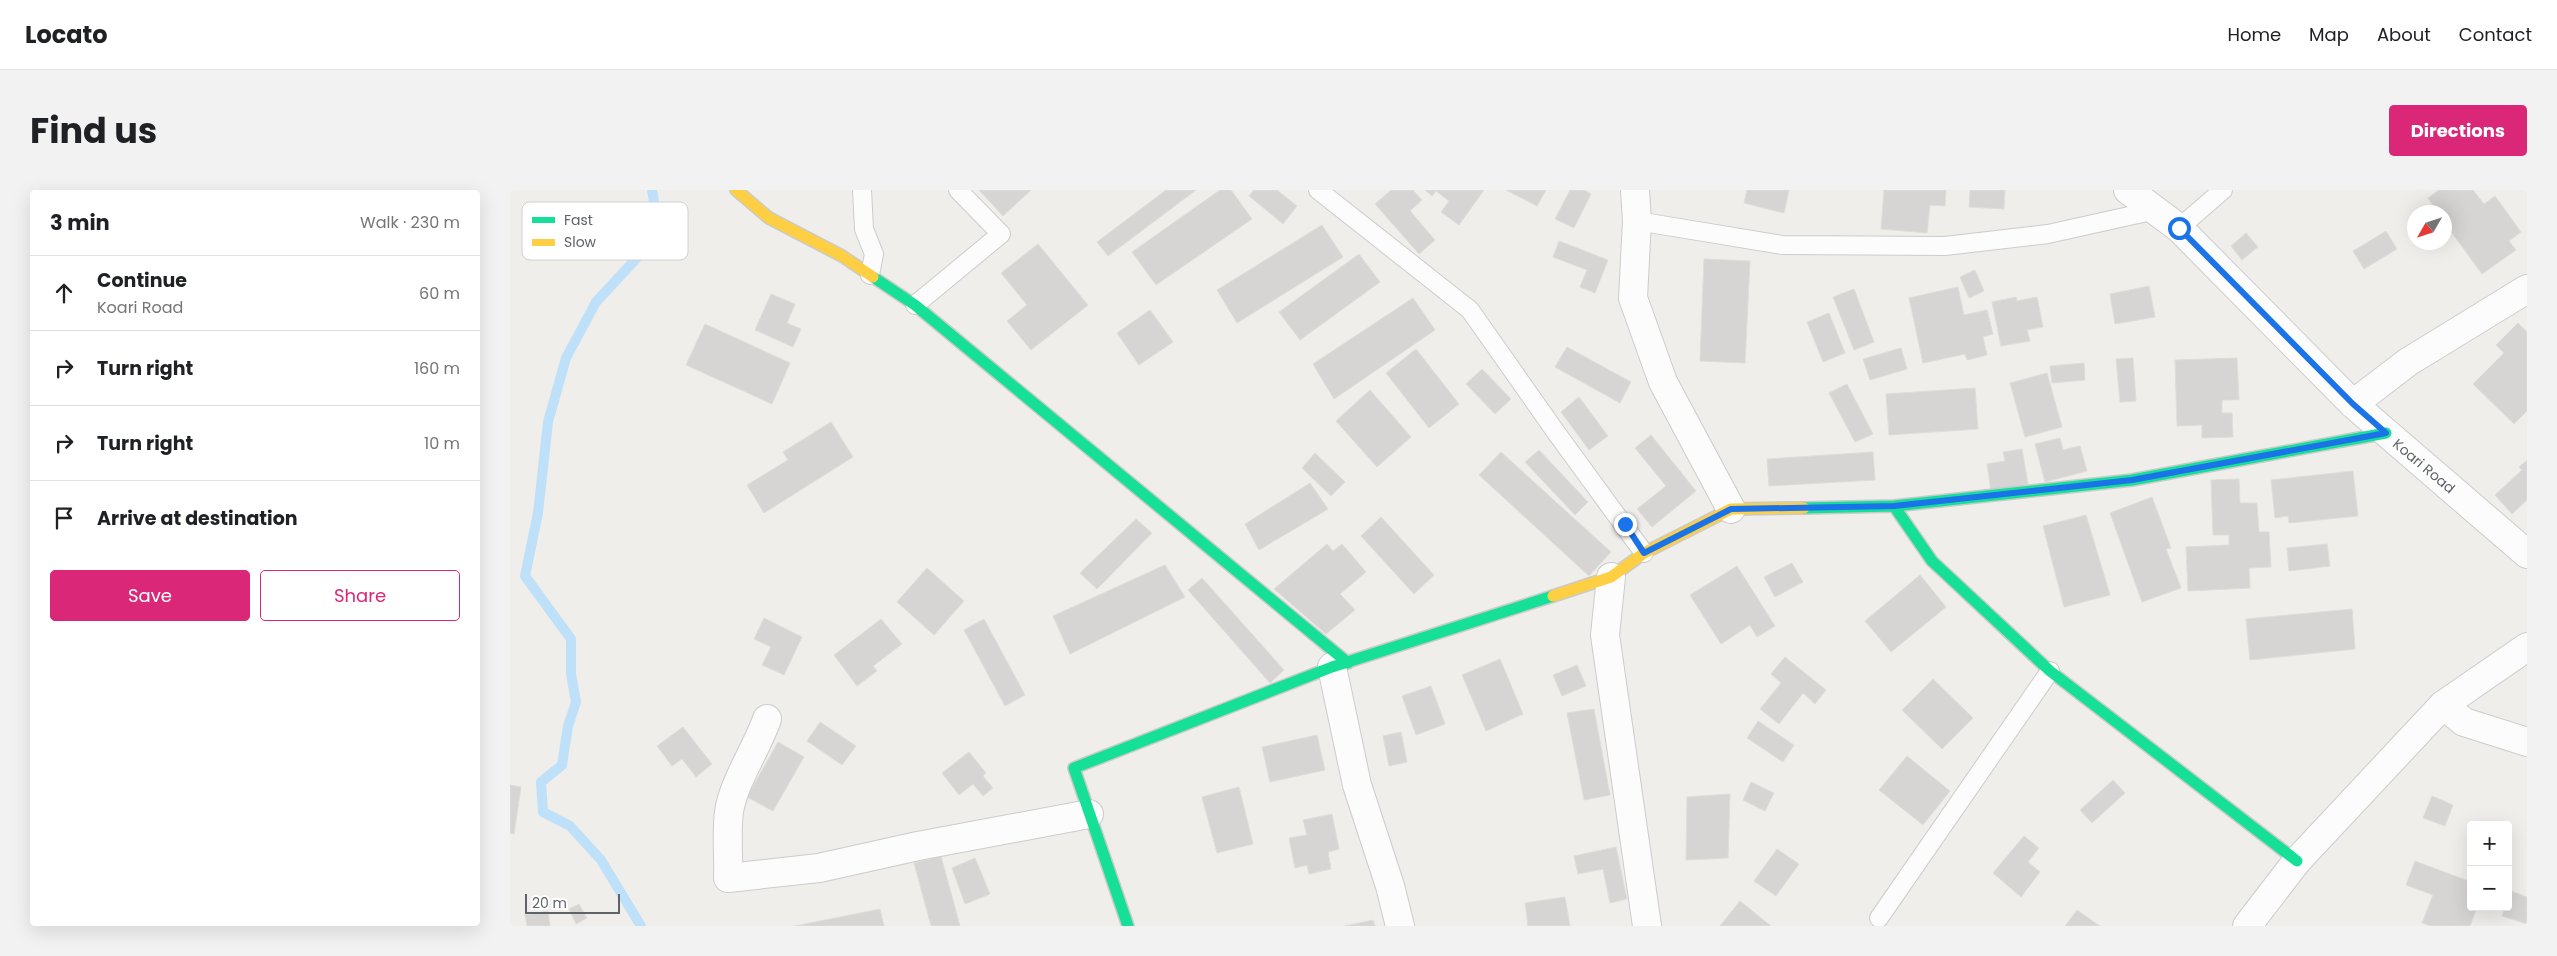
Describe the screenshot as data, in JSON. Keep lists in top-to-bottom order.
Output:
{
  "streets": {
    "street": ["Koari Road"]
  },
  "legend": ["Fast", "Slow"],
  "scale_bar": "20 m",
  "north": "bottom left",
  "page": {
    "header": "Locato",
    "nav": [
      "Home",
      "Map",
      "About",
      "Contact"
    ],
    "title": "Find us",
    "buttons": [
      "Directions",
      ["Save", "Share"]
    ],
    "heading": ["3 min", "Walk · 230 m"],
    "list": [
      ["Continue", "Koari Road", "60 m"],
      ["Turn right", "160 m"],
      ["Turn right", "10 m"],
      "Arrive at destination"
    ],
    "map_buttons": ["+", "−"],
    "scale": "20 m"
  }
}
